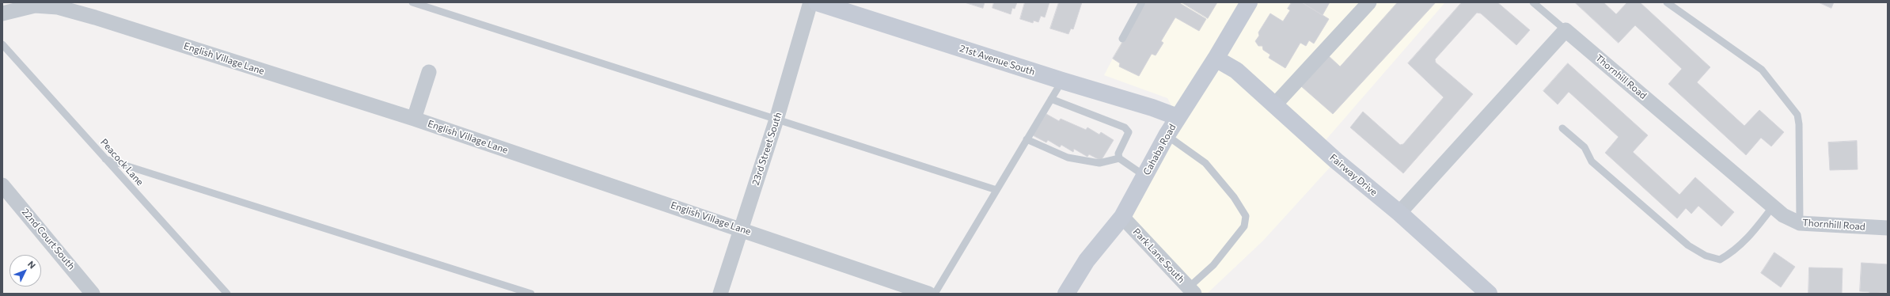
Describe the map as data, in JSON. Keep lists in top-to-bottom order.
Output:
{
  "streets": {
    "street": [
      "English Village Lane",
      "21st Avenue South",
      "Thornhill Road",
      "23rd Street South",
      "Cahaba Road",
      "Fairway Drive",
      "22nd Court South",
      "Park Lane South"
    ],
    "lane": ["Peacock Lane"]
  },
  "crossings": [
    ["English Village Lane", "23rd Street South"],
    ["21st Avenue South", "Cahaba Road"],
    ["Cahaba Road", "Fairway Drive"],
    ["Cahaba Road", "Park Lane South"]
  ],
  "north": "top right"
}
